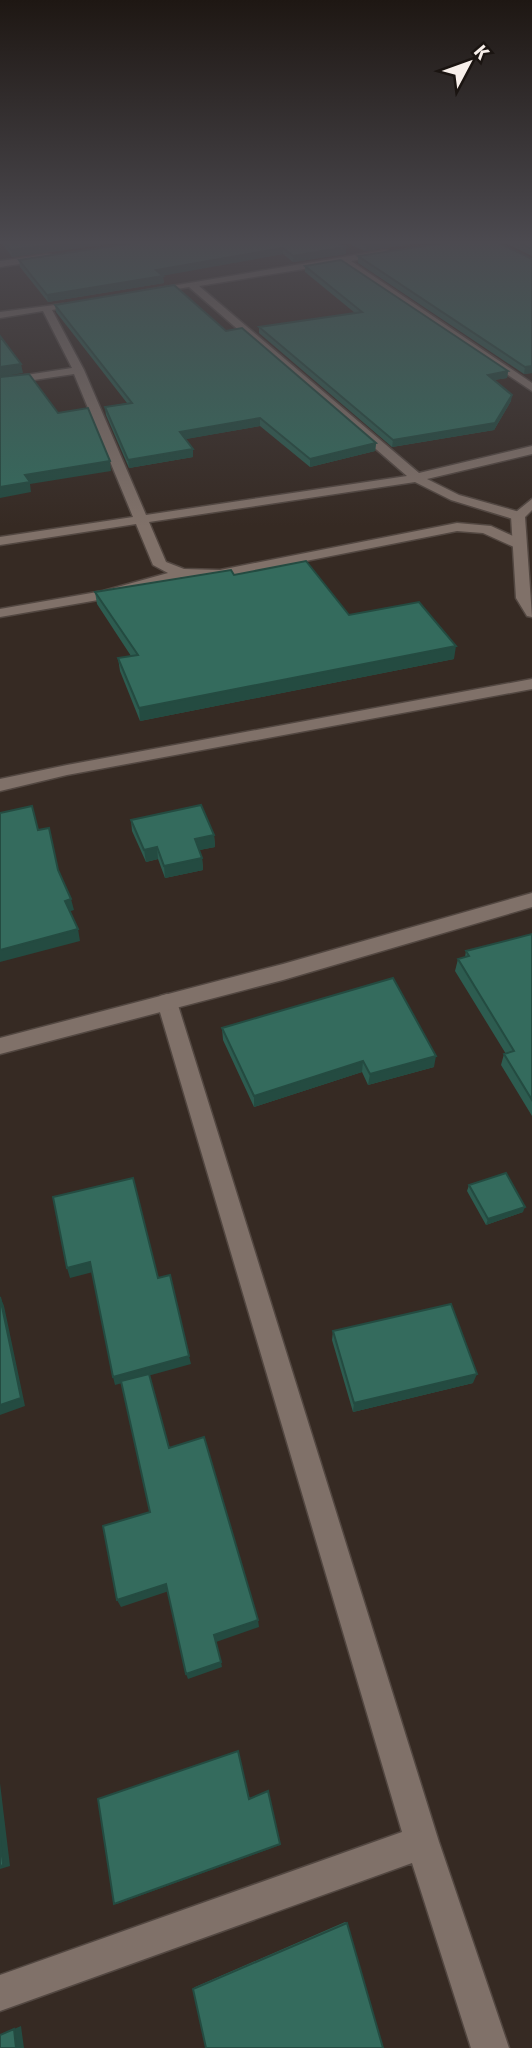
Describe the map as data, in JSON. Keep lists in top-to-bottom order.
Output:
{
  "north": "top right"
}
